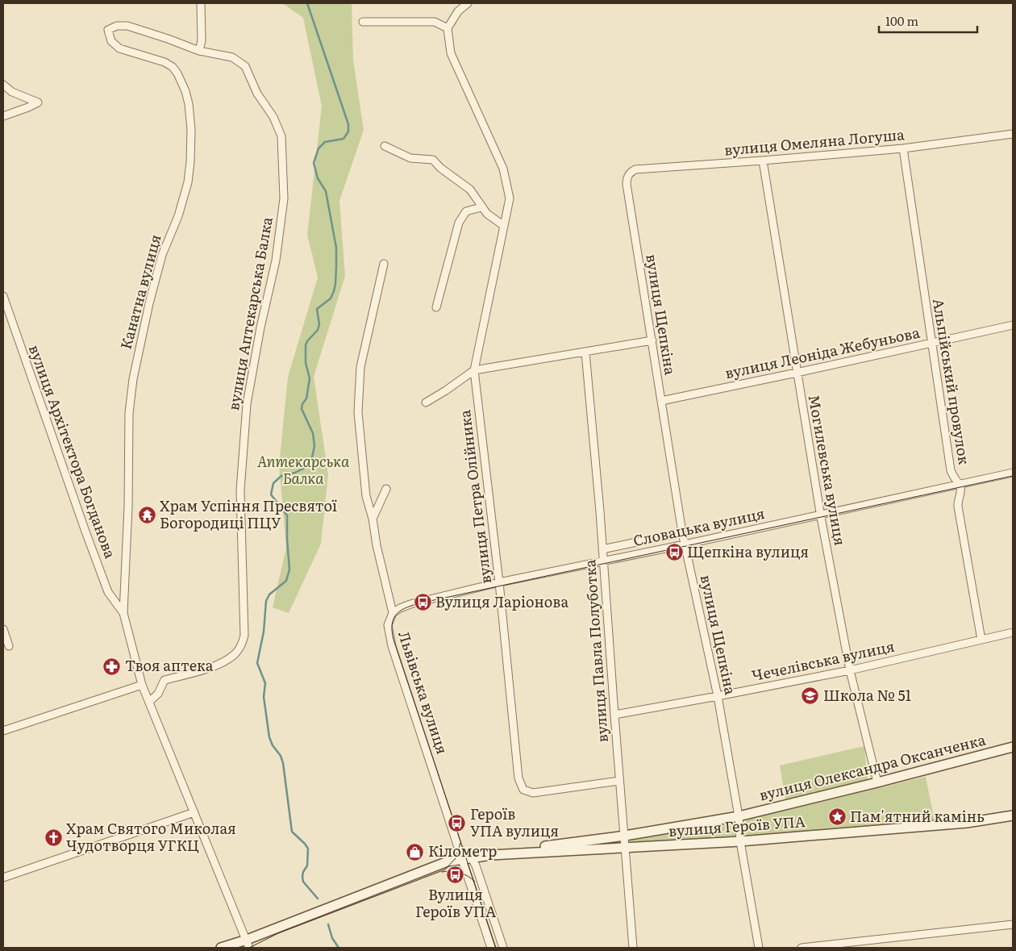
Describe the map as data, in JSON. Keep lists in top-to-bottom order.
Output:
{
  "streets": {
    "street": [
      "вулиця Омеляна Логуша",
      "Канатна вулиця",
      "вулиця Аптекарська Балка",
      "вулиця Щепкіна",
      "вулиця Леоніда Жебуньова",
      "Альпійський провулок",
      "вулиця Архітектора Богданова",
      "Могилевська вулиця",
      "вулиця Петра Олійника",
      "Словацька вулиця",
      "вулиця Павла Полуботка",
      "Чечелівська вулиця",
      "Львівська вулиця",
      "вулиця Олександра Оксанченка",
      "вулиця Героїв УПА"
    ]
  },
  "crossings": [
    ["вулиця Омеляна Логуша", "вулиця Щепкіна"],
    ["вулиця Омеляна Логуша", "Альпійський провулок"],
    ["вулиця Омеляна Логуша", "Могилевська вулиця"],
    ["Канатна вулиця", "вулиця Аптекарська Балка"],
    ["Канатна вулиця", "вулиця Архітектора Богданова"],
    ["вулиця Щепкіна", "вулиця Леоніда Жебуньова"],
    ["вулиця Щепкіна", "Словацька вулиця"],
    ["вулиця Щепкіна", "Чечелівська вулиця"],
    ["вулиця Щепкіна", "вулиця Олександра Оксанченка"],
    ["вулиця Щепкіна", "вулиця Героїв УПА"],
    ["вулиця Леоніда Жебуньова", "Альпійський провулок"],
    ["вулиця Леоніда Жебуньова", "Могилевська вулиця"],
    ["Альпійський провулок", "Словацька вулиця"],
    ["Альпійський провулок", "Чечелівська вулиця"],
    ["Могилевська вулиця", "Словацька вулиця"],
    ["Могилевська вулиця", "Чечелівська вулиця"],
    ["Могилевська вулиця", "вулиця Олександра Оксанченка"],
    ["вулиця Петра Олійника", "Словацька вулиця"],
    ["вулиця Петра Олійника", "вулиця Павла Полуботка"],
    ["Словацька вулиця", "вулиця Павла Полуботка"],
    ["Словацька вулиця", "Львівська вулиця"],
    ["вулиця Павла Полуботка", "Чечелівська вулиця"],
    ["вулиця Павла Полуботка", "вулиця Героїв УПА"],
    ["Львівська вулиця", "вулиця Героїв УПА"],
    ["вулиця Олександра Оксанченка", "вулиця Героїв УПА"]
  ],
  "parks": ["Аптекарська Балка"],
  "places": {
    "temple": ["Храм Успіння Пресвятої Богородиці ПЦУ"],
    "bus stop": [
      "Щепкіна вулиця",
      "Вулиця Ларіонова",
      "Героїв УПА вулиця",
      "Вулиця Героїв УПА"
    ],
    "pharmacy": ["Твоя аптека"],
    "school or university": ["Школа № 51"],
    "place": ["Пам'ятний камінь"],
    "church": ["Храм Святого Миколая Чудотворця УГКЦ"],
    "shop": ["Кілометр"]
  },
  "scale_bar": "100 m"
}
